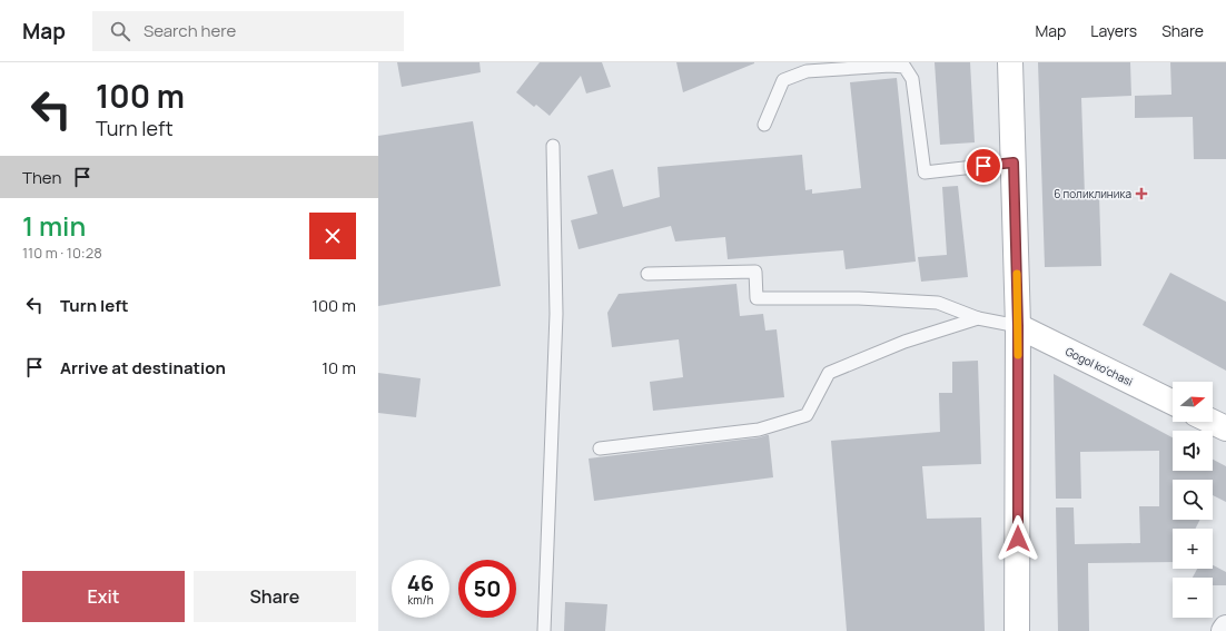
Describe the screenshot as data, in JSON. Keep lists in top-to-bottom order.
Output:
{
  "streets": {
    "main road": ["Gogol ko'chasi"]
  },
  "places": {
    "health": ["6 поликлиника"]
  },
  "north": "right",
  "page": {
    "header": "Map",
    "search": "Search here",
    "nav": ["Map", "Layers", "Share"],
    "turn": ["100 m", "Turn left"],
    "then": "Then",
    "heading": ["1 min", "110 m · 10:28"],
    "list": [
      {
        "name": "Turn left",
        "value": "100 m"
      },
      {
        "name": "Arrive at destination",
        "value": "10 m"
      }
    ],
    "map_buttons": ["+", "−"],
    "speed": "46 km/h",
    "limit": "50",
    "buttons": ["Exit", "Share"]
  }
}
